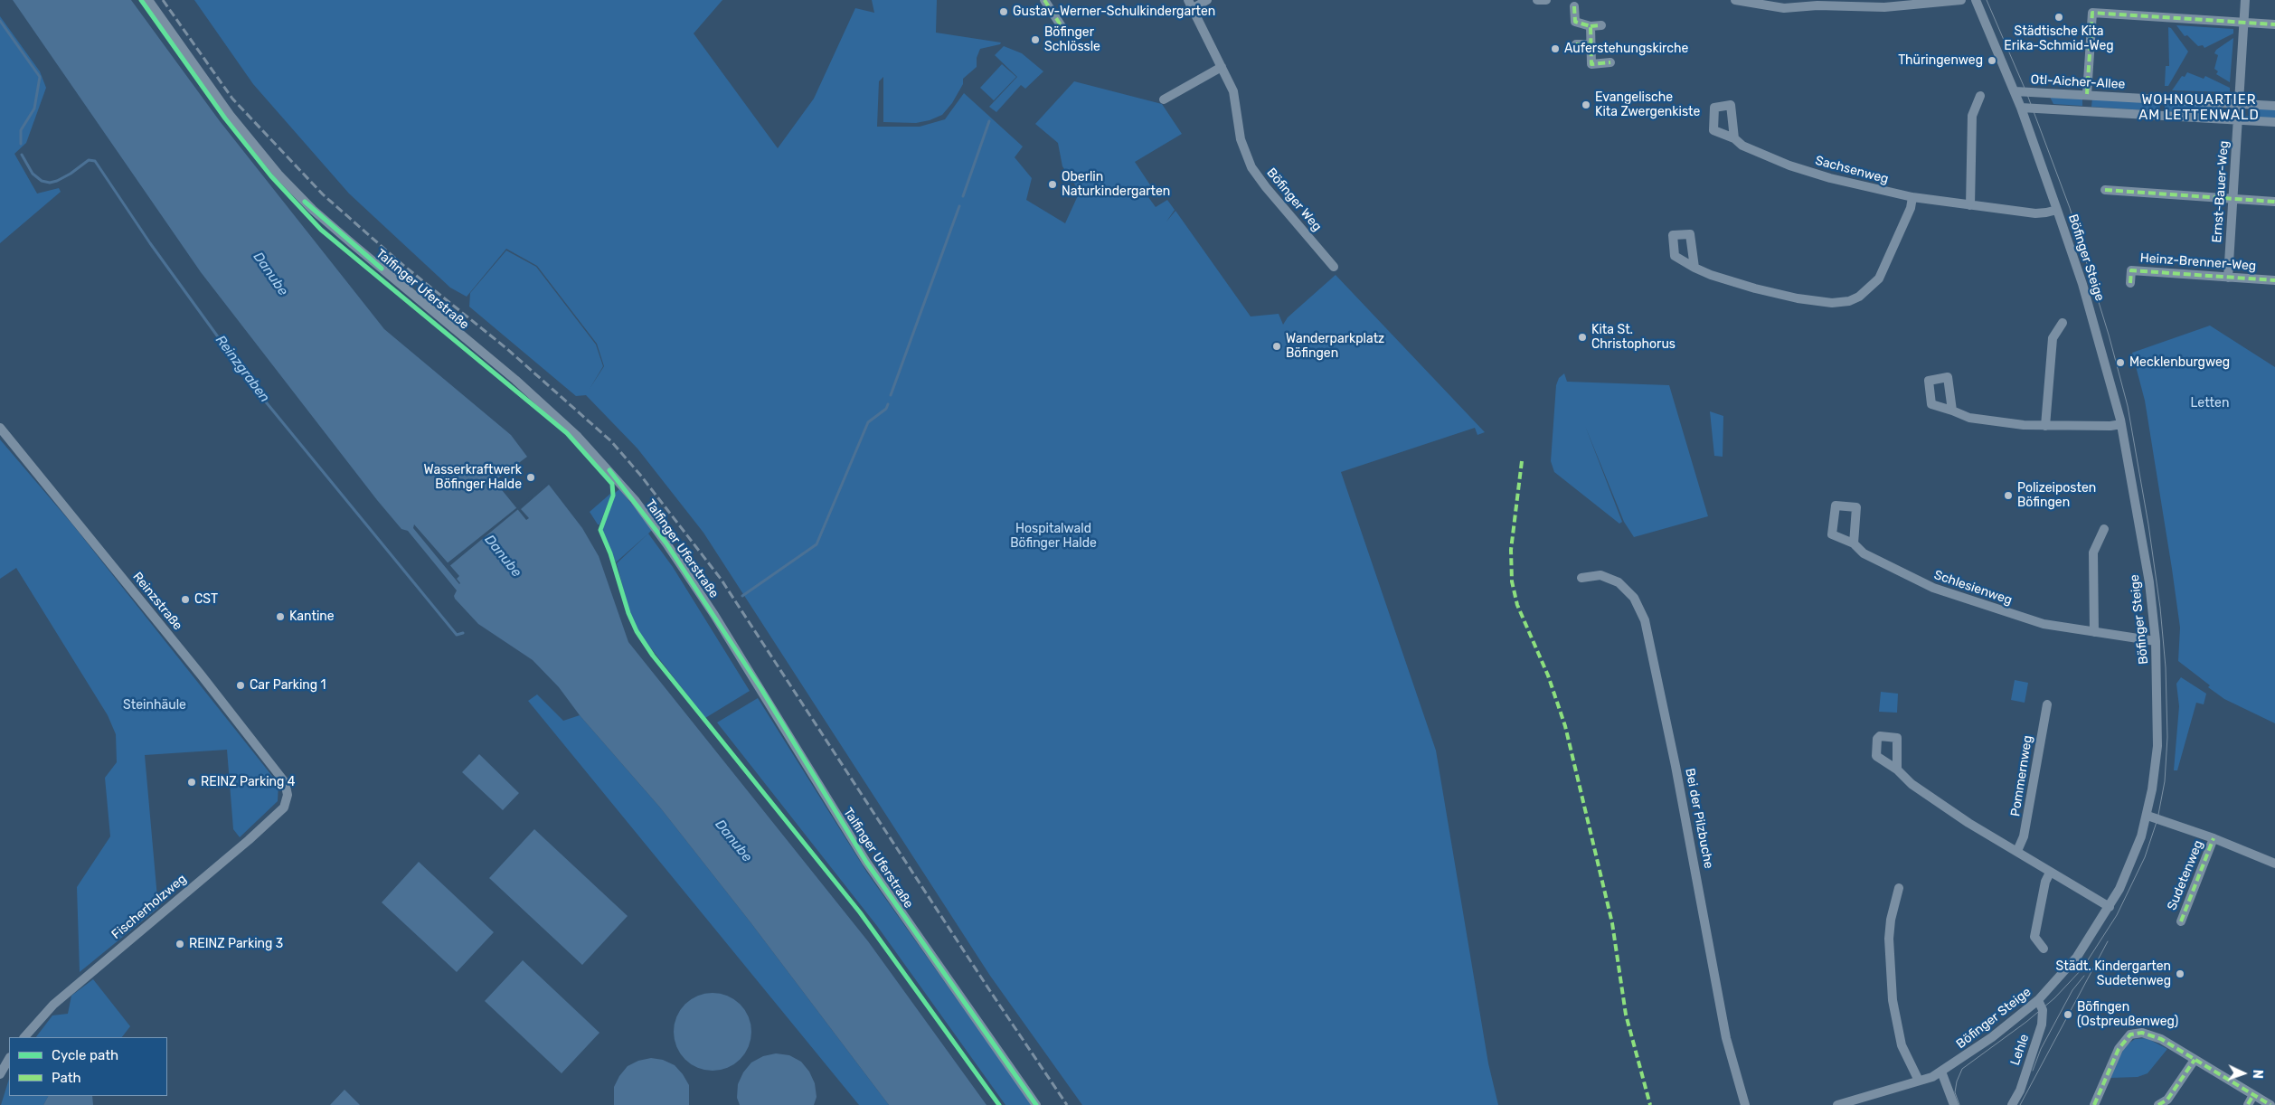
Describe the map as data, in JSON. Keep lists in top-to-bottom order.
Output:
{
  "streets": {
    "street": [
      "Otl-Aicher-Allee",
      "Sachsenweg",
      "Ernst-Bauer-Weg",
      "Böfinger Weg",
      "Böfinger Steige",
      "Heinz-Brenner-Weg",
      "Talfinger Uferstraße",
      "Schlesienweg",
      "Reinzstraße",
      "Pommernweg",
      "Bei der Pilzbuche",
      "Sudetenweg",
      "Fischerholzweg",
      "Lehle"
    ]
  },
  "crossings": [
    ["Otl-Aicher-Allee", "Ernst-Bauer-Weg"],
    ["Otl-Aicher-Allee", "Böfinger Steige"],
    ["Sachsenweg", "Böfinger Steige"],
    ["Ernst-Bauer-Weg", "Heinz-Brenner-Weg"],
    ["Böfinger Steige", "Schlesienweg"],
    ["Böfinger Steige", "Sudetenweg"],
    ["Böfinger Steige", "Lehle"],
    ["Reinzstraße", "Fischerholzweg"]
  ],
  "districts": ["WOHNQUARTIER AM LETTENWALD"],
  "water": ["Danube", "Reinzgraben"],
  "parks": ["Letten", "Hospitalwald Böfinger Halde", "Steinhäule"],
  "places": [
    "Gustav-Werner-Schulkindergarten",
    "Städtische Kita Erika-Schmid-Weg",
    "Böfinger Schlössle",
    "Auferstehungskirche",
    "Thüringenweg",
    "Evangelische Kita Zwergenkiste",
    "Oberlin Naturkindergarten",
    "Kita St. Christophorus",
    "Wanderparkplatz Böfingen",
    "Mecklenburgweg",
    "Wasserkraftwerk Böfinger Halde",
    "Polizeiposten Böfingen",
    "CST",
    "Kantine",
    "Car Parking 1",
    "REINZ Parking 4",
    "REINZ Parking 3",
    "Städt. Kindergarten Sudetenweg",
    "Böfingen (Ostpreußenweg)"
  ],
  "legend": ["Cycle path", "Path"],
  "north": "right"
}
